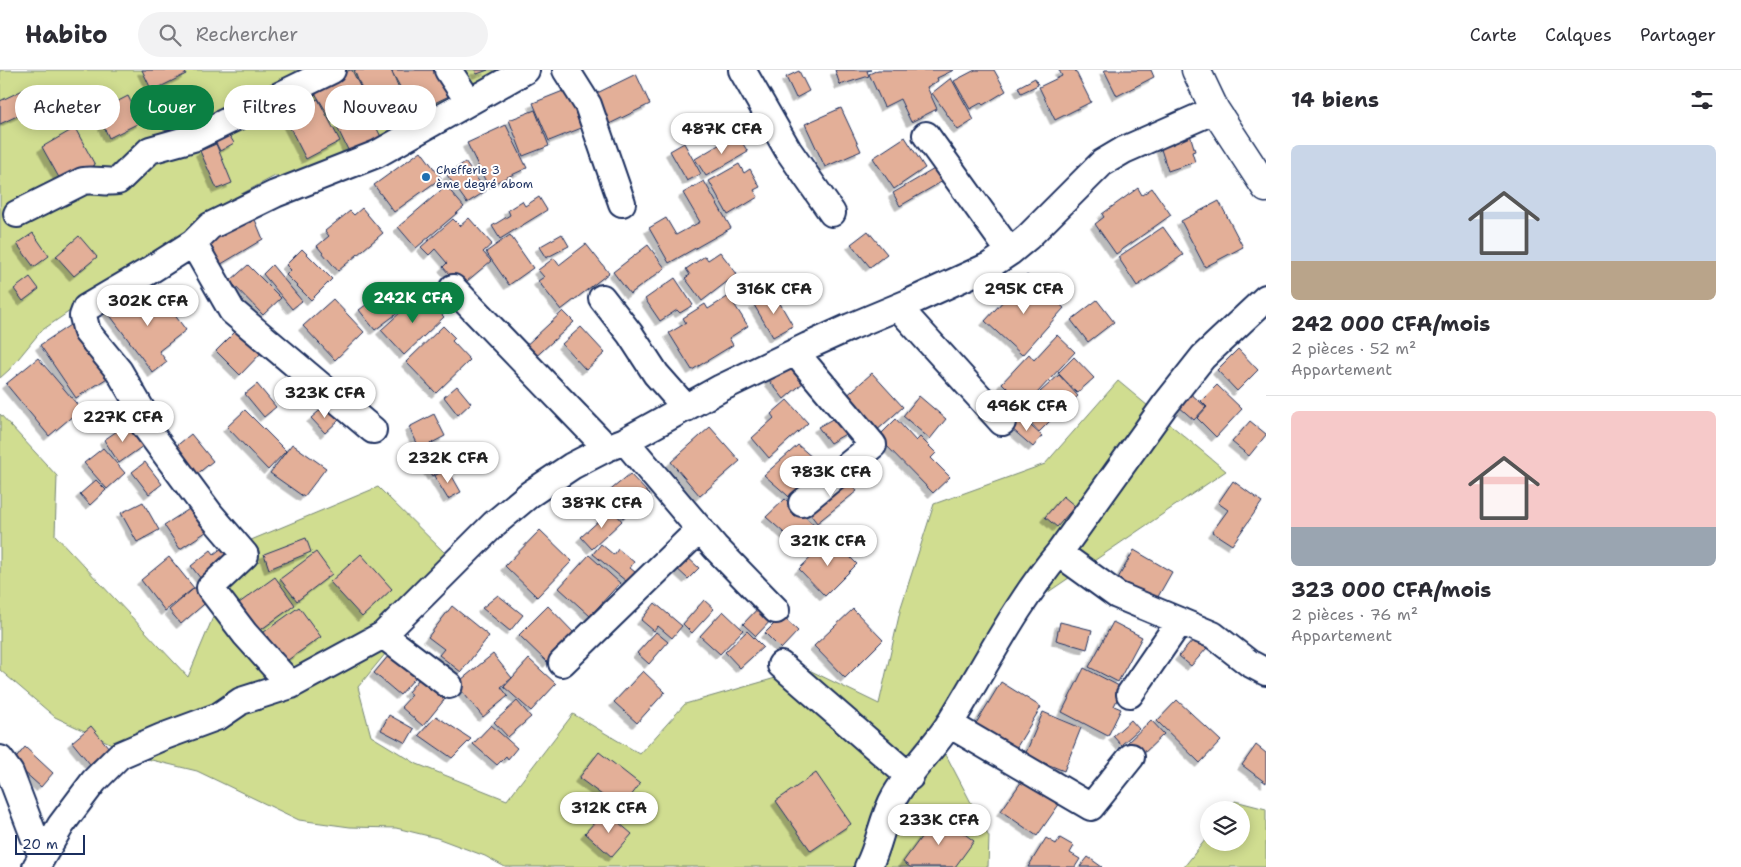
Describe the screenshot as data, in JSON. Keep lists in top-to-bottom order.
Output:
{
  "places": ["Chefferie 3 ème degré abom"],
  "scale_bar": "20 m",
  "page": {
    "header": "Habito",
    "search": "Rechercher",
    "nav": ["Carte", "Calques", "Partager"],
    "heading": "14 biens",
    "chip": [
      "Acheter",
      "Louer",
      "Filtres",
      "Nouveau"
    ],
    "price": [
      "487K CFA",
      "316K CFA",
      "295K CFA",
      "242K CFA",
      "302K CFA",
      "323K CFA",
      "496K CFA",
      "227K CFA",
      "232K CFA",
      "783K CFA",
      "387K CFA",
      "321K CFA",
      "312K CFA",
      "233K CFA"
    ],
    "list": [
      {
        "name": "242 000 CFA/mois",
        "note": "2 pièces · 52 m² · Appartement"
      },
      {
        "name": "323 000 CFA/mois",
        "note": "2 pièces · 76 m² · Appartement"
      }
    ],
    "scale": "20 m"
  }
}
